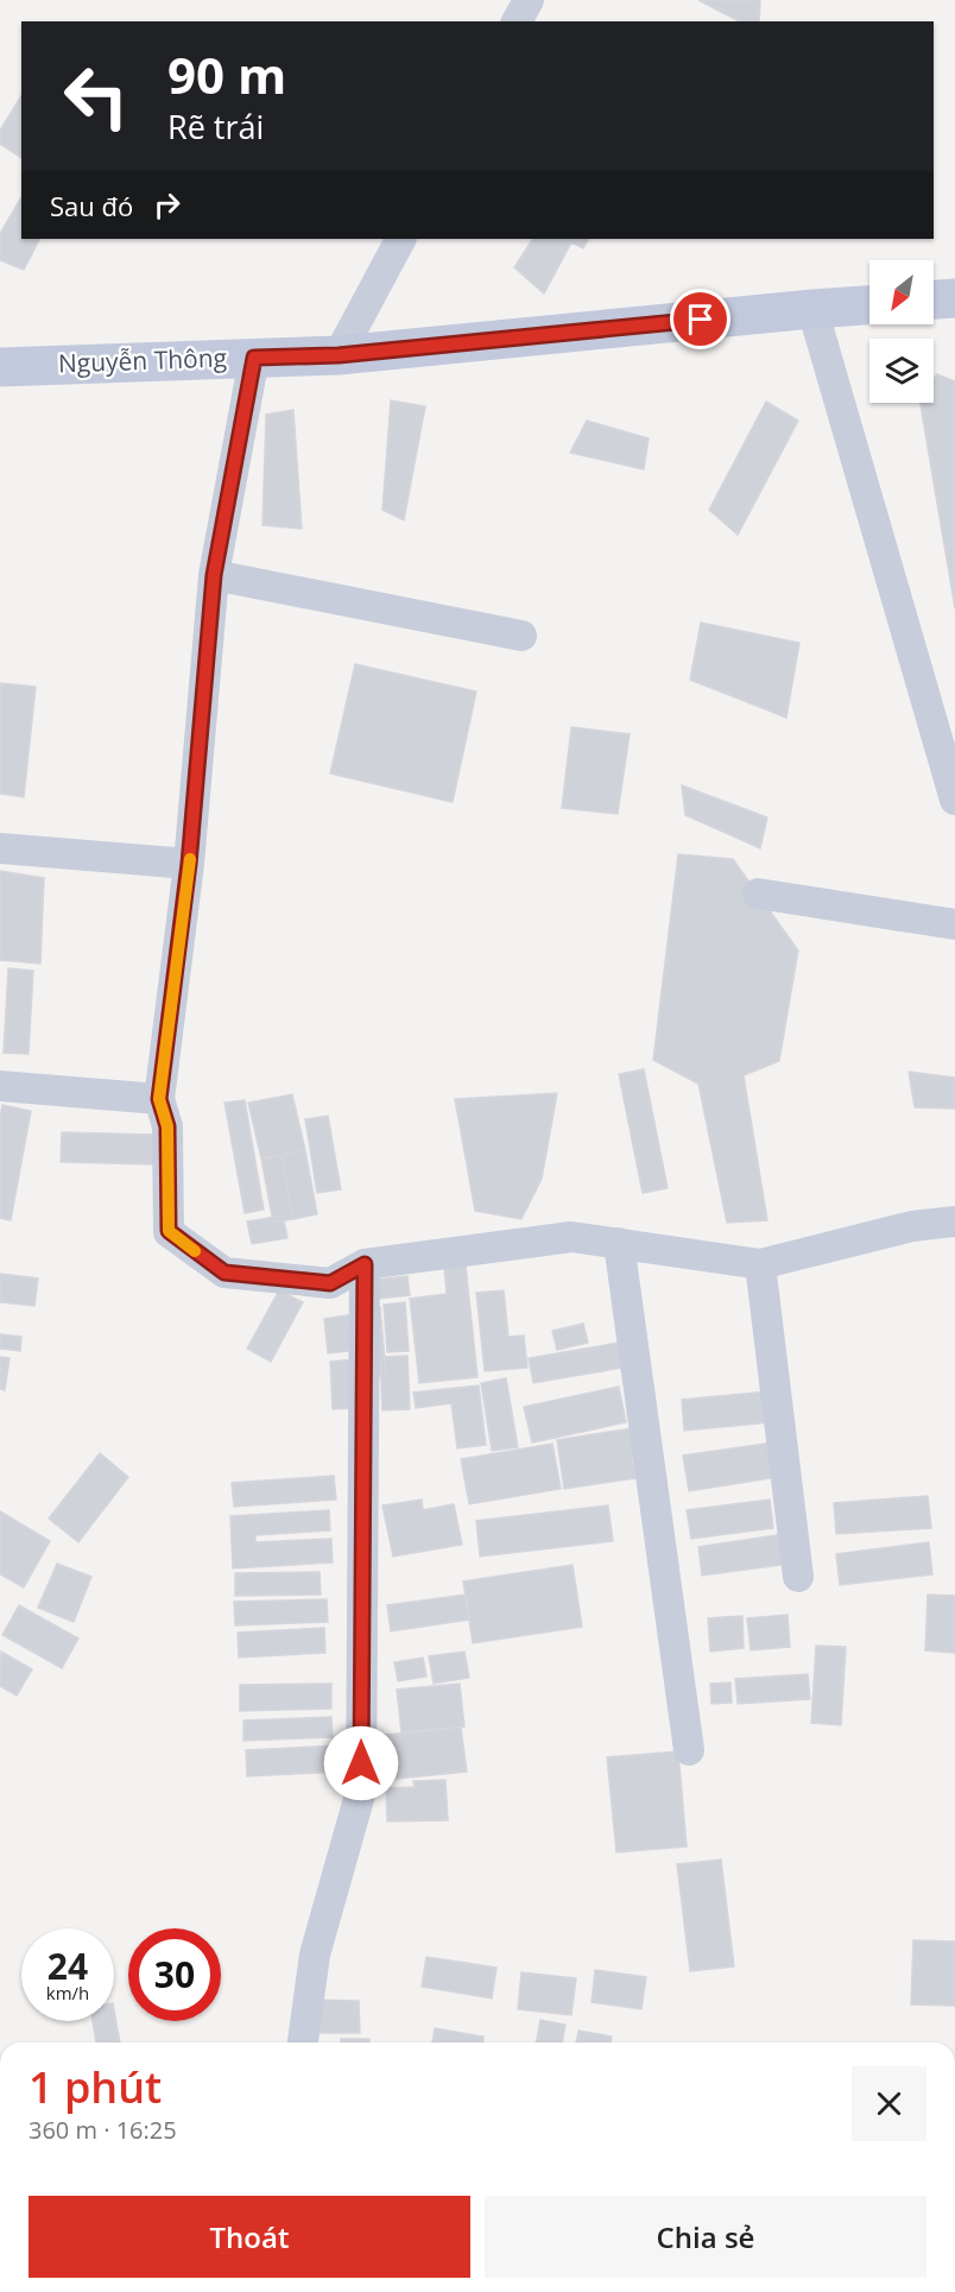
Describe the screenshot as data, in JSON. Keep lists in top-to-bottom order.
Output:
{
  "streets": {
    "street": ["Nguyễn Thông"]
  },
  "north": "bottom left",
  "page": {
    "turn": ["90 m", "Rẽ trái"],
    "then": "Sau đó",
    "speed": "24 km/h",
    "limit": "30",
    "heading": ["1 phút", "360 m · 16:25"],
    "buttons": ["Thoát", "Chia sẻ"]
  }
}
